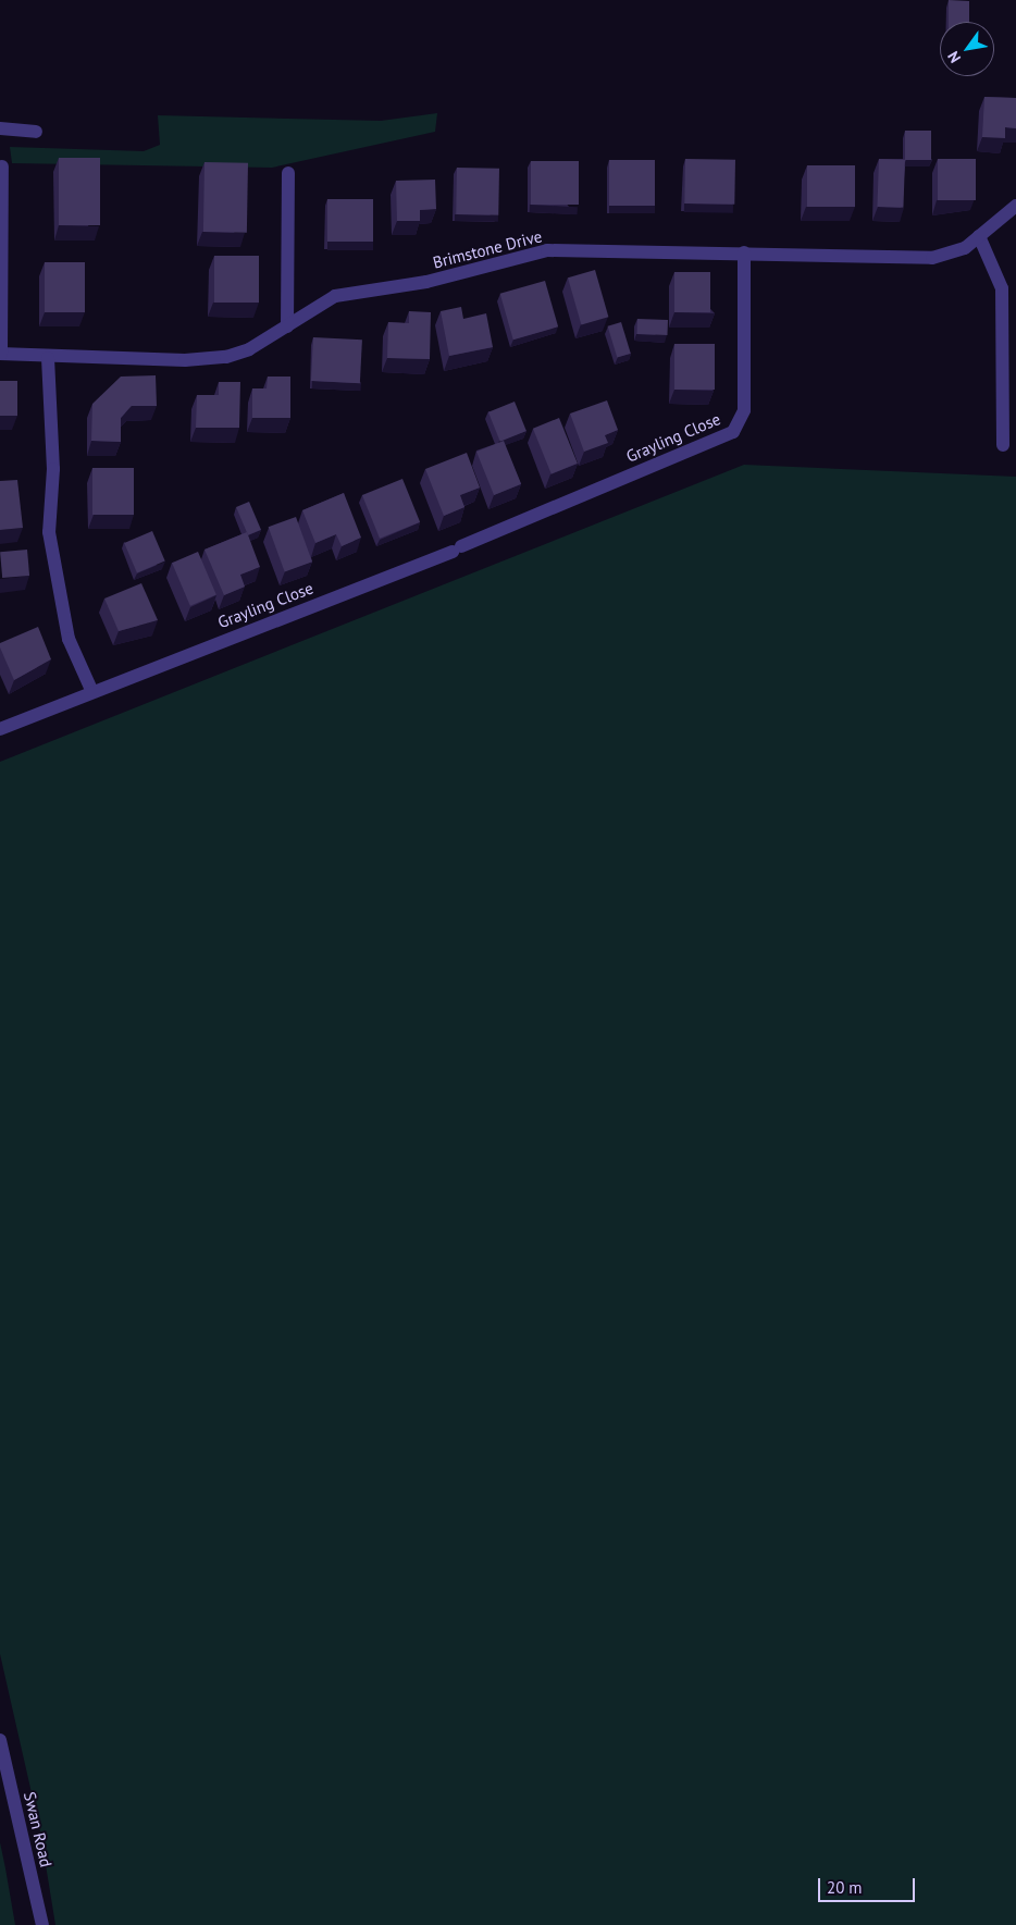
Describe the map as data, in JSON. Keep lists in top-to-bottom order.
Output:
{
  "streets": {
    "street": ["Brimstone Drive", "Grayling Close", "Swan Road"]
  },
  "crossings": [
    ["Brimstone Drive", "Grayling Close"]
  ],
  "scale_bar": "20 m",
  "north": "bottom left"
}
